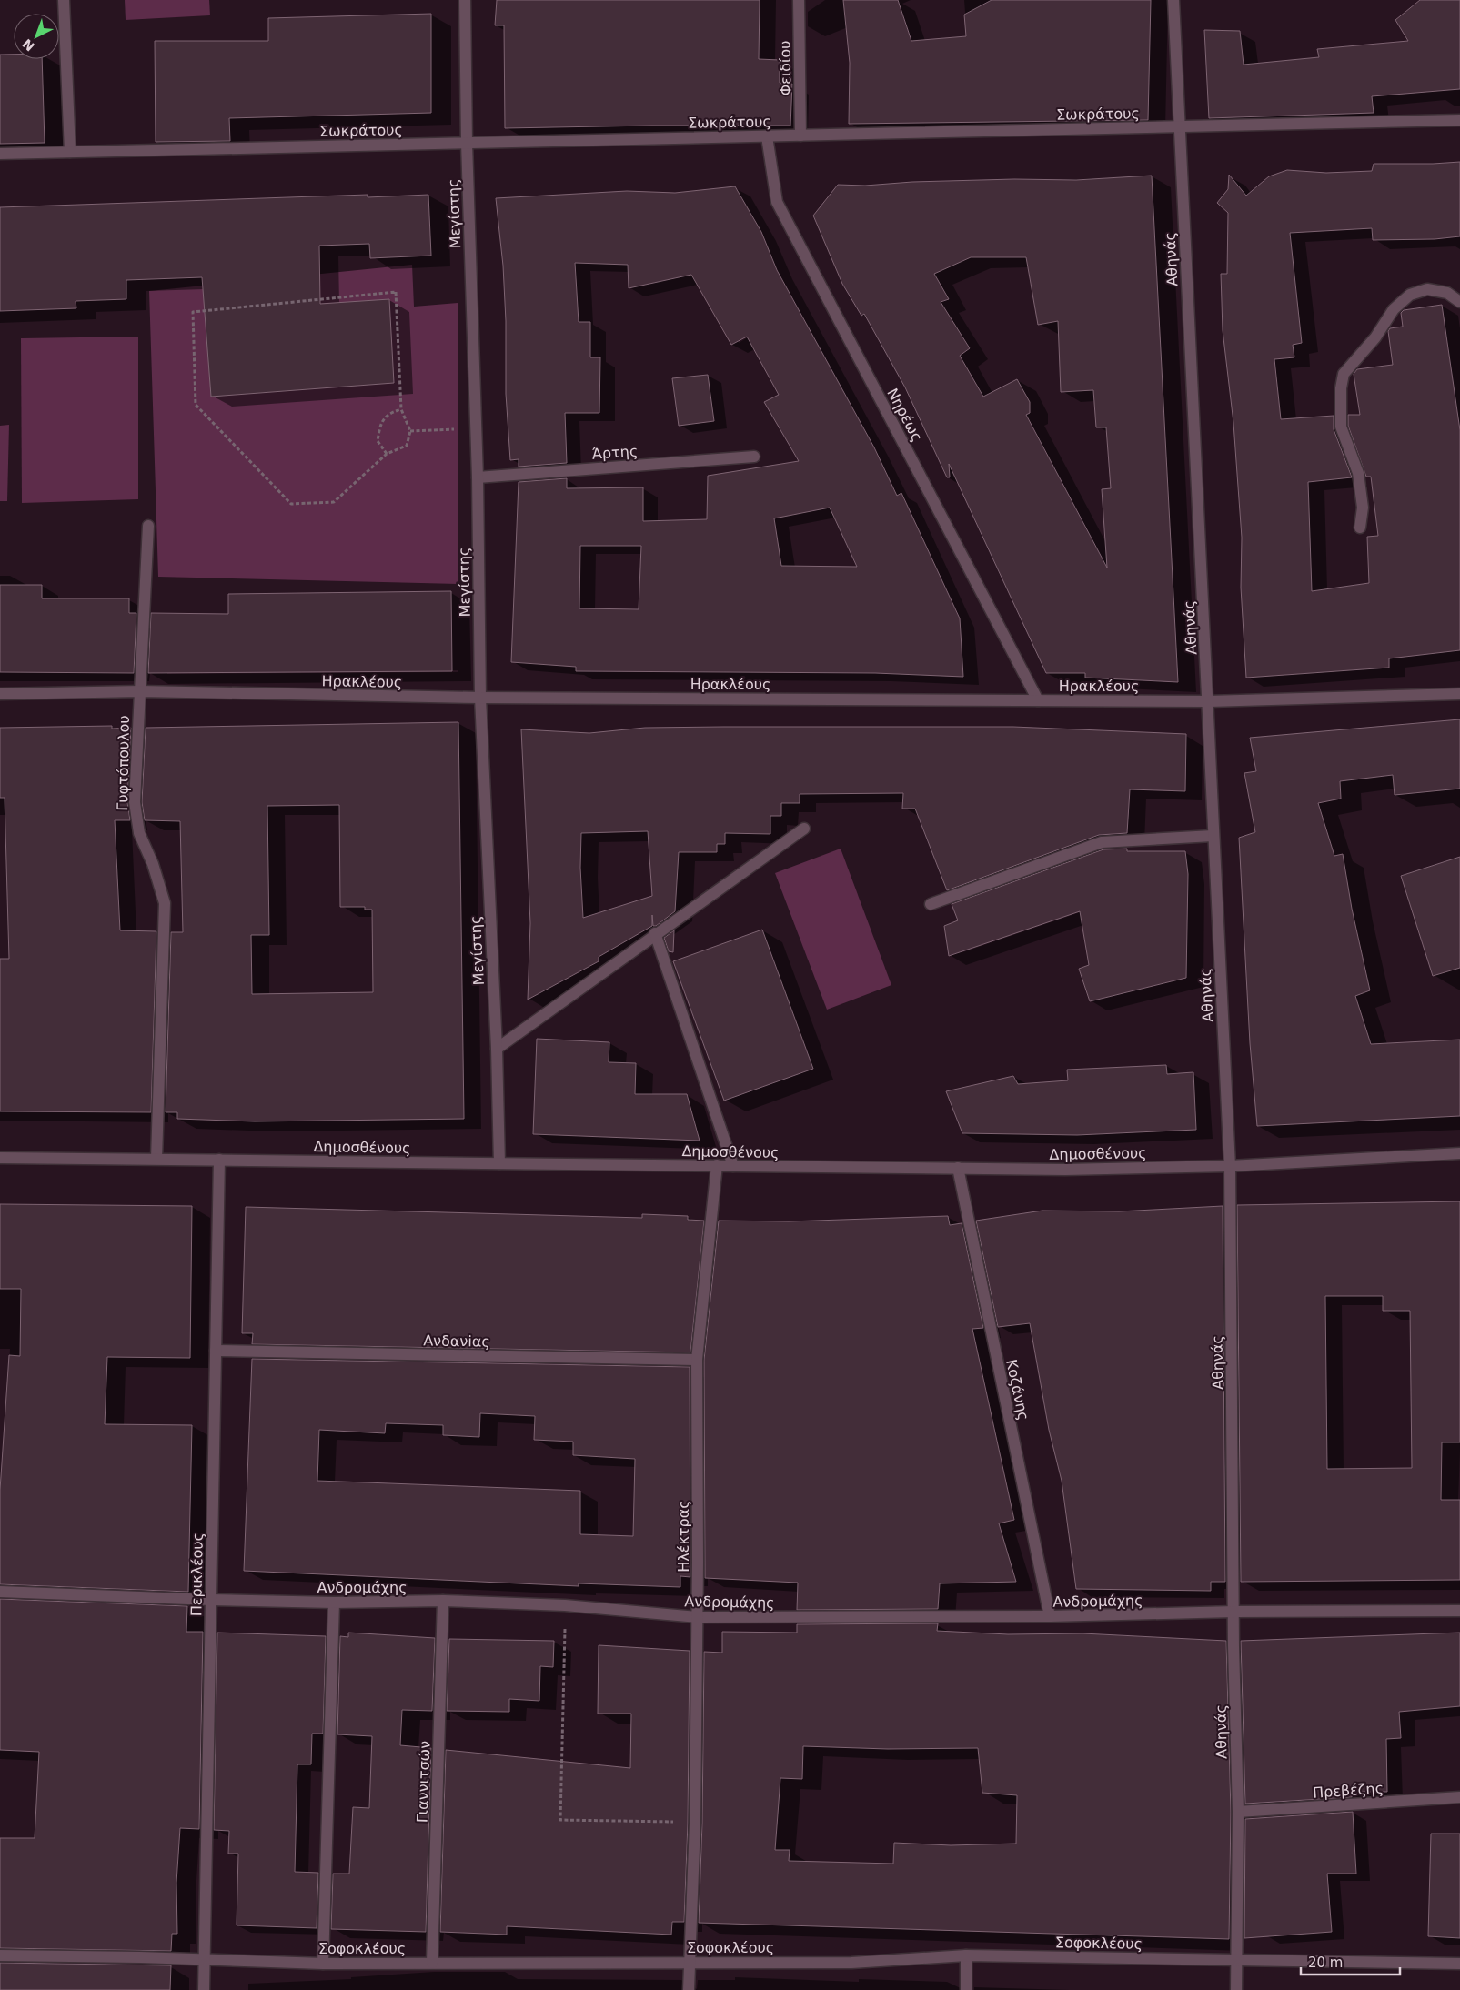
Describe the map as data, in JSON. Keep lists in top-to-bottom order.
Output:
{
  "streets": {
    "street": [
      "Φειδίου",
      "Σωκράτους",
      "Μεγίστης",
      "Αθηνάς",
      "Νηρέως",
      "Άρτης",
      "Ηρακλέους",
      "Γυφτόπουλου",
      "Δημοσθένους",
      "Ανδανiας",
      "Κοζάνης",
      "Ηλέκτρας",
      "Περικλέους",
      "Ανδρομάχης",
      "Γιαννιτσών",
      "Πρεβέζης",
      "Σοφοκλέους"
    ]
  },
  "crossings": [
    ["Φειδίου", "Σωκράτους"],
    ["Σωκράτους", "Μεγίστης"],
    ["Σωκράτους", "Αθηνάς"],
    ["Σωκράτους", "Νηρέως"],
    ["Μεγίστης", "Άρτης"],
    ["Μεγίστης", "Ηρακλέους"],
    ["Μεγίστης", "Δημοσθένους"],
    ["Αθηνάς", "Ηρακλέους"],
    ["Αθηνάς", "Δημοσθένους"],
    ["Αθηνάς", "Ανδρομάχης"],
    ["Αθηνάς", "Πρεβέζης"],
    ["Αθηνάς", "Σοφοκλέους"],
    ["Νηρέως", "Ηρακλέους"],
    ["Ηρακλέους", "Γυφτόπουλου"],
    ["Γυφτόπουλου", "Δημοσθένους"],
    ["Δημοσθένους", "Κοζάνης"],
    ["Δημοσθένους", "Ηλέκτρας"],
    ["Δημοσθένους", "Περικλέους"],
    ["Ανδανiας", "Ηλέκτρας"],
    ["Ανδανiας", "Περικλέους"],
    ["Κοζάνης", "Ανδρομάχης"],
    ["Ηλέκτρας", "Ανδρομάχης"],
    ["Ηλέκτρας", "Σοφοκλέους"],
    ["Περικλέους", "Ανδρομάχης"],
    ["Περικλέους", "Σοφοκλέους"],
    ["Ανδρομάχης", "Γιαννιτσών"],
    ["Γιαννιτσών", "Σοφοκλέους"]
  ],
  "scale_bar": "20 m",
  "north": "bottom left"
}
